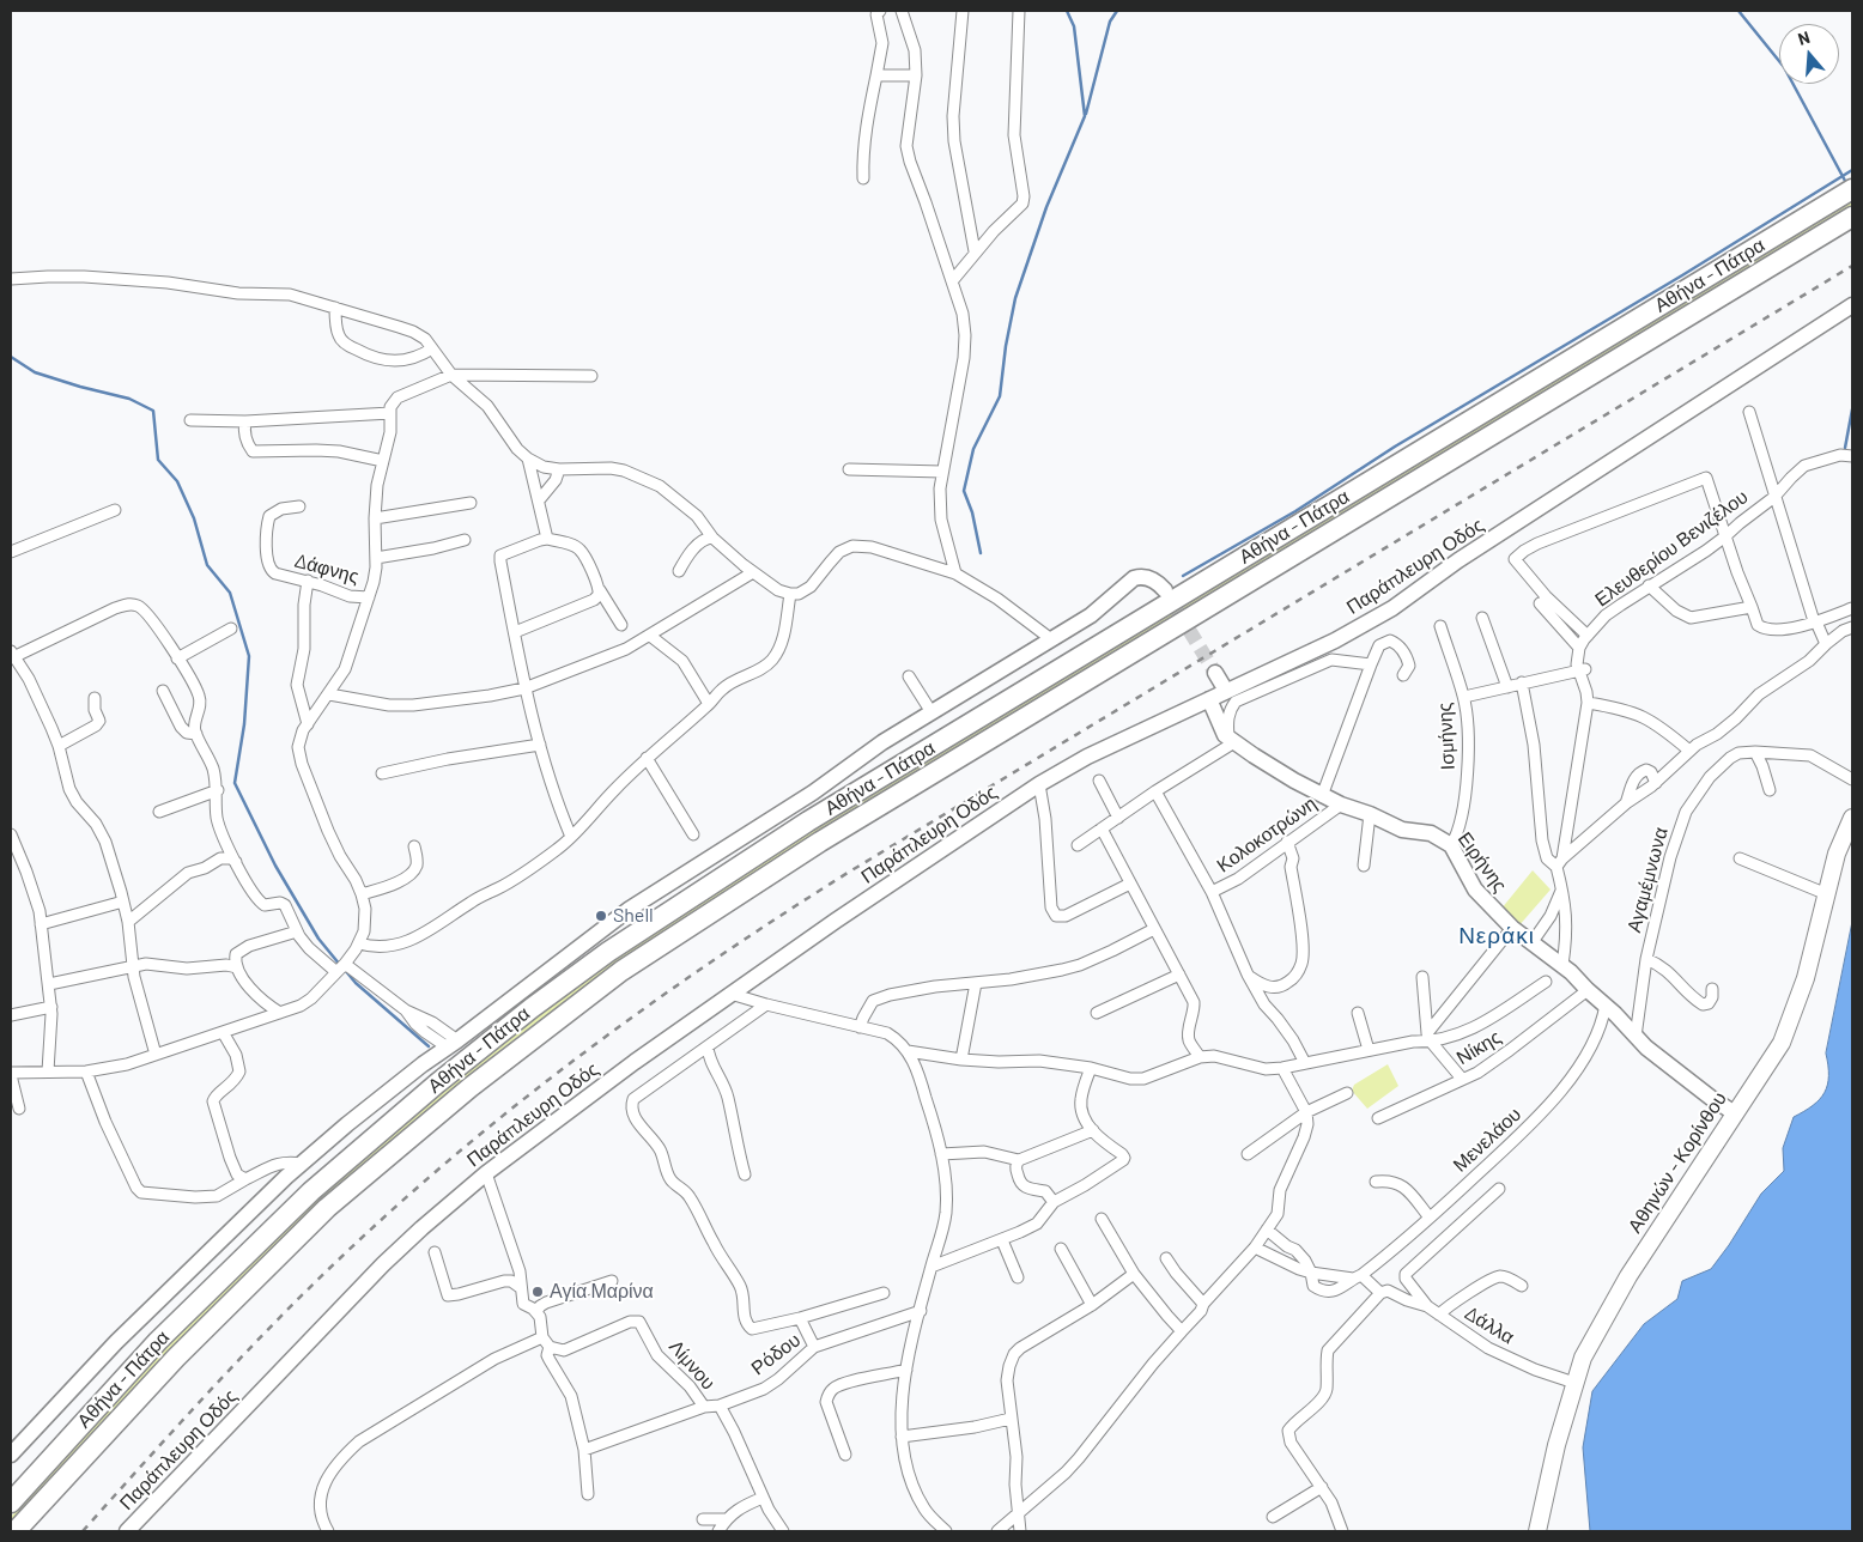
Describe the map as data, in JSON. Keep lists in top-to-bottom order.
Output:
{
  "streets": {
    "highway": ["Αθήνα - Πάτρα"],
    "main road": ["Αθηνών - Κορίνθου"],
    "street": [
      "Ελευθερίου Βενιζέλου",
      "Παράπλευρη Οδός",
      "Δάφνης",
      "Ισμήνης",
      "Κολοκοτρώνη",
      "Ειρήνης",
      "Αγαμέμνωνα",
      "Νίκης",
      "Μενελάου",
      "Δάλλα",
      "Ρόδου",
      "Λίμνου"
    ]
  },
  "crossings": [
    ["Παράπλευρη Οδός", "Ειρήνης"],
    ["Ισμήνης", "Ειρήνης"],
    ["Κολοκοτρώνη", "Ειρήνης"],
    ["Ειρήνης", "Αγαμέμνωνα"],
    ["Ειρήνης", "Νίκης"],
    ["Ειρήνης", "Μενελάου"],
    ["Ειρήνης", "Αθηνών - Κορίνθου"],
    ["Αθηνών - Κορίνθου", "Δάλλα"],
    ["Ρόδου", "Λίμνου"]
  ],
  "districts": ["Νεράκι"],
  "places": ["Shell", "Αγία Μαρίνα"],
  "north": "top"
}
